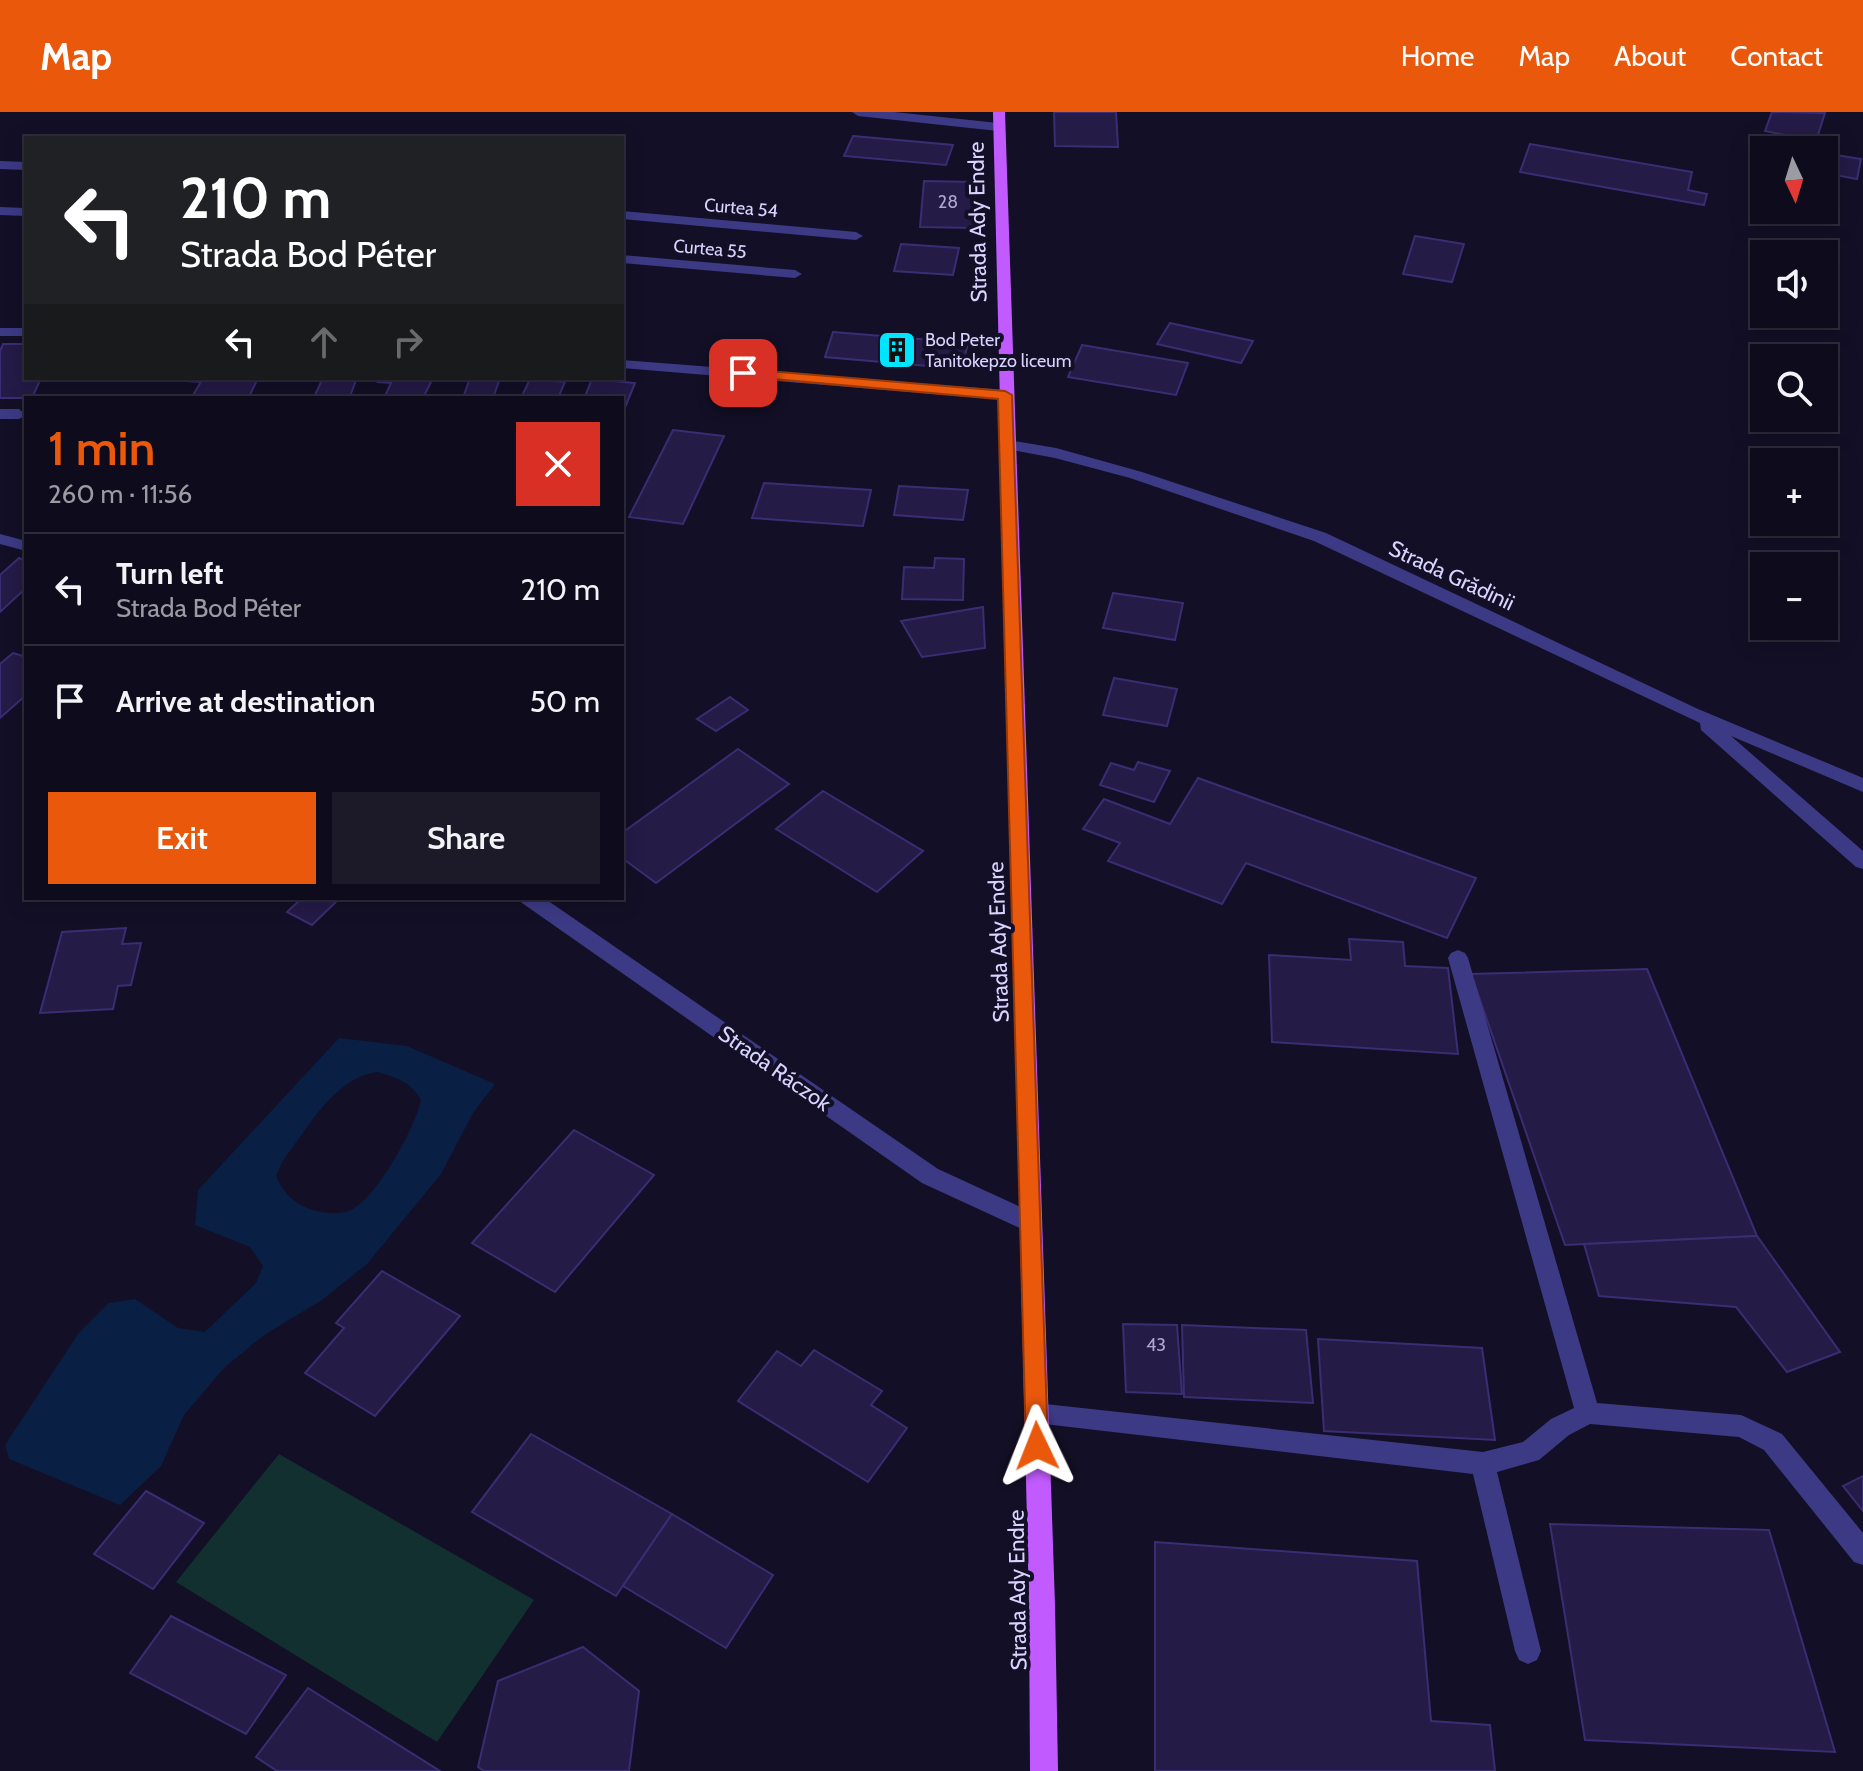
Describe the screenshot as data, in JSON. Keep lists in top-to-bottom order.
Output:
{
  "streets": {
    "main road": ["Strada Ady Endre"],
    "street": [
      "Curtea 54",
      "Curtea 55",
      "Strada Grădinii",
      "Strada Ráczok"
    ]
  },
  "crossings": [
    ["Strada Ady Endre", "Strada Grădinii"],
    ["Strada Ady Endre", "Strada Ráczok"]
  ],
  "places": {
    "building": ["Bod Peter Tanitokepzo liceum"]
  },
  "house_numbers": ["28", "43"],
  "north": "bottom",
  "page": {
    "header": "Map",
    "nav": [
      "Home",
      "Map",
      "About",
      "Contact"
    ],
    "map_buttons": ["+", "−"],
    "turn": ["210 m", "Strada Bod Péter"],
    "heading": ["1 min", "260 m · 11:56"],
    "list": [
      {
        "name": "Turn left",
        "note": "Strada Bod Péter",
        "value": "210 m"
      },
      {
        "name": "Arrive at destination",
        "value": "50 m"
      }
    ],
    "buttons": ["Exit", "Share"]
  }
}
